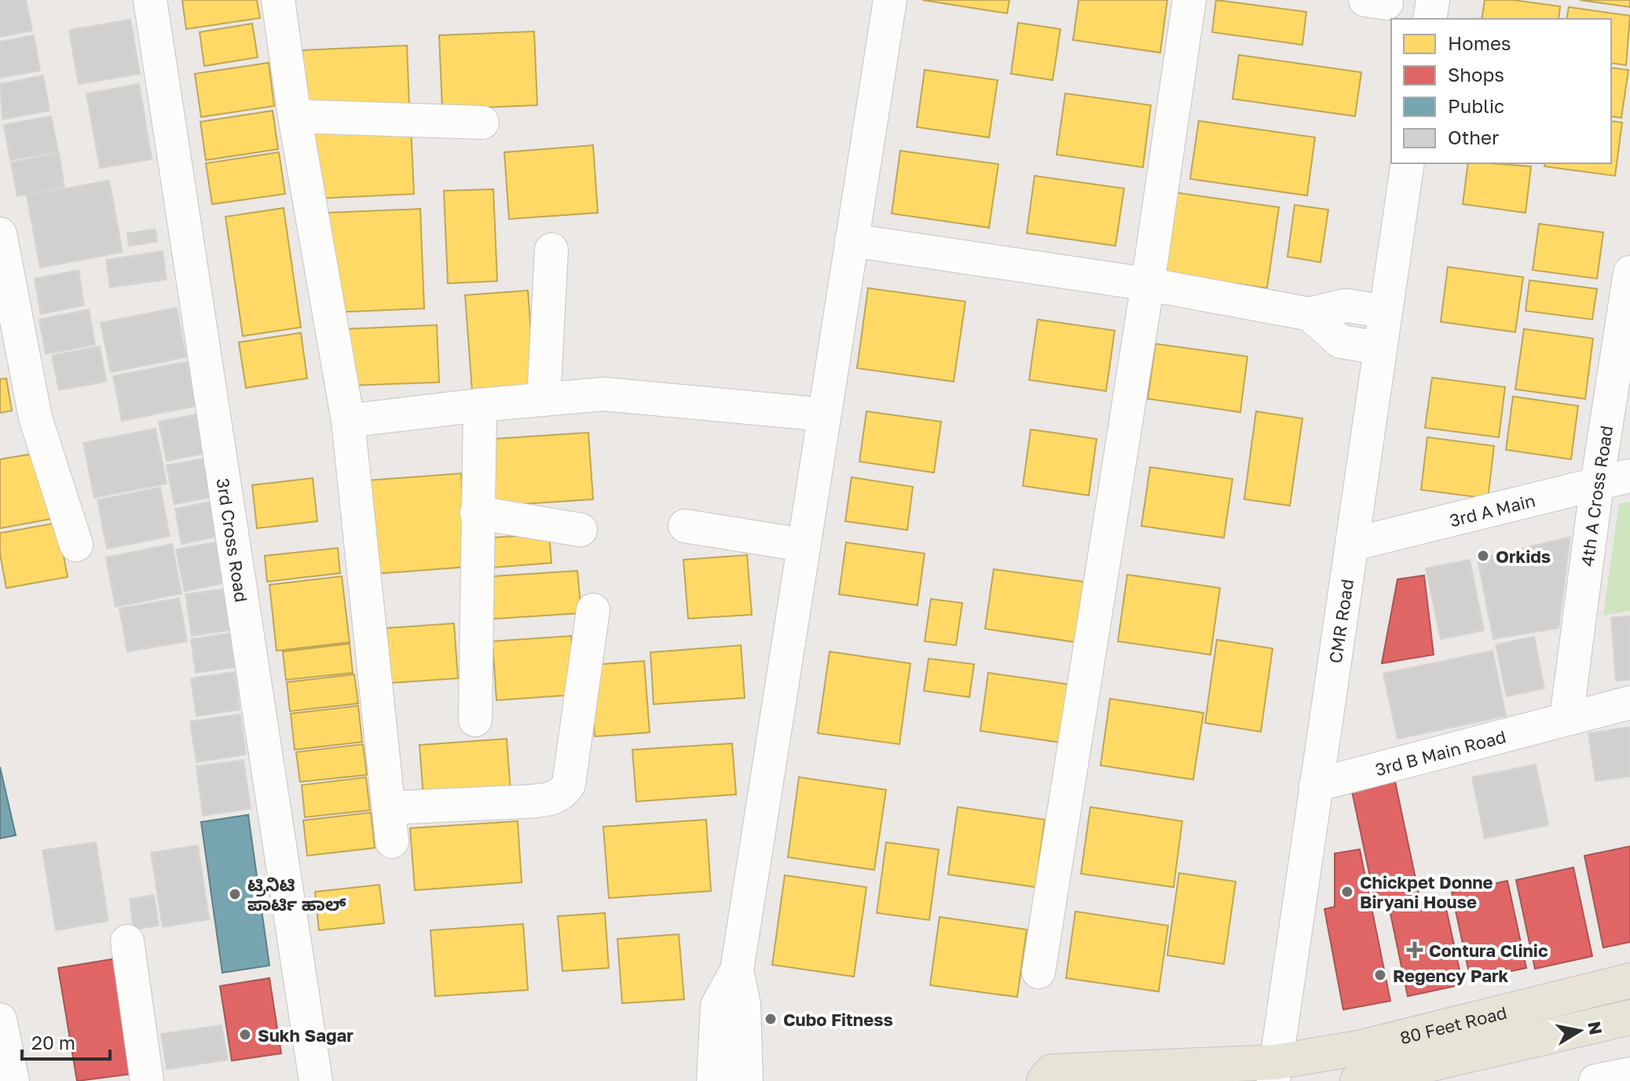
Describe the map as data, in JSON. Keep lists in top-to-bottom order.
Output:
{
  "streets": {
    "main road": ["80 Feet Road"],
    "street": [
      "4th A Cross Road",
      "3rd A Main",
      "3rd Cross Road",
      "CMR Road",
      "3rd B Main Road"
    ]
  },
  "crossings": [
    ["4th A Cross Road", "3rd A Main"],
    ["4th A Cross Road", "3rd B Main Road"],
    ["3rd A Main", "CMR Road"],
    ["CMR Road", "3rd B Main Road"],
    ["CMR Road", "80 Feet Road"]
  ],
  "places": {
    "other": [
      "Orkids",
      "Chickpet Donne Biryani House",
      "ಟ್ರಿನಿಟಿ ಪಾರ್ಟಿ ಹಾಲ್",
      "Regency Park",
      "Cubo Fitness",
      "Sukh Sagar"
    ],
    "health": ["Contura Clinic"]
  },
  "legend": [
    "Homes",
    "Shops",
    "Public",
    "Other"
  ],
  "scale_bar": "20 m",
  "north": "right"
}
